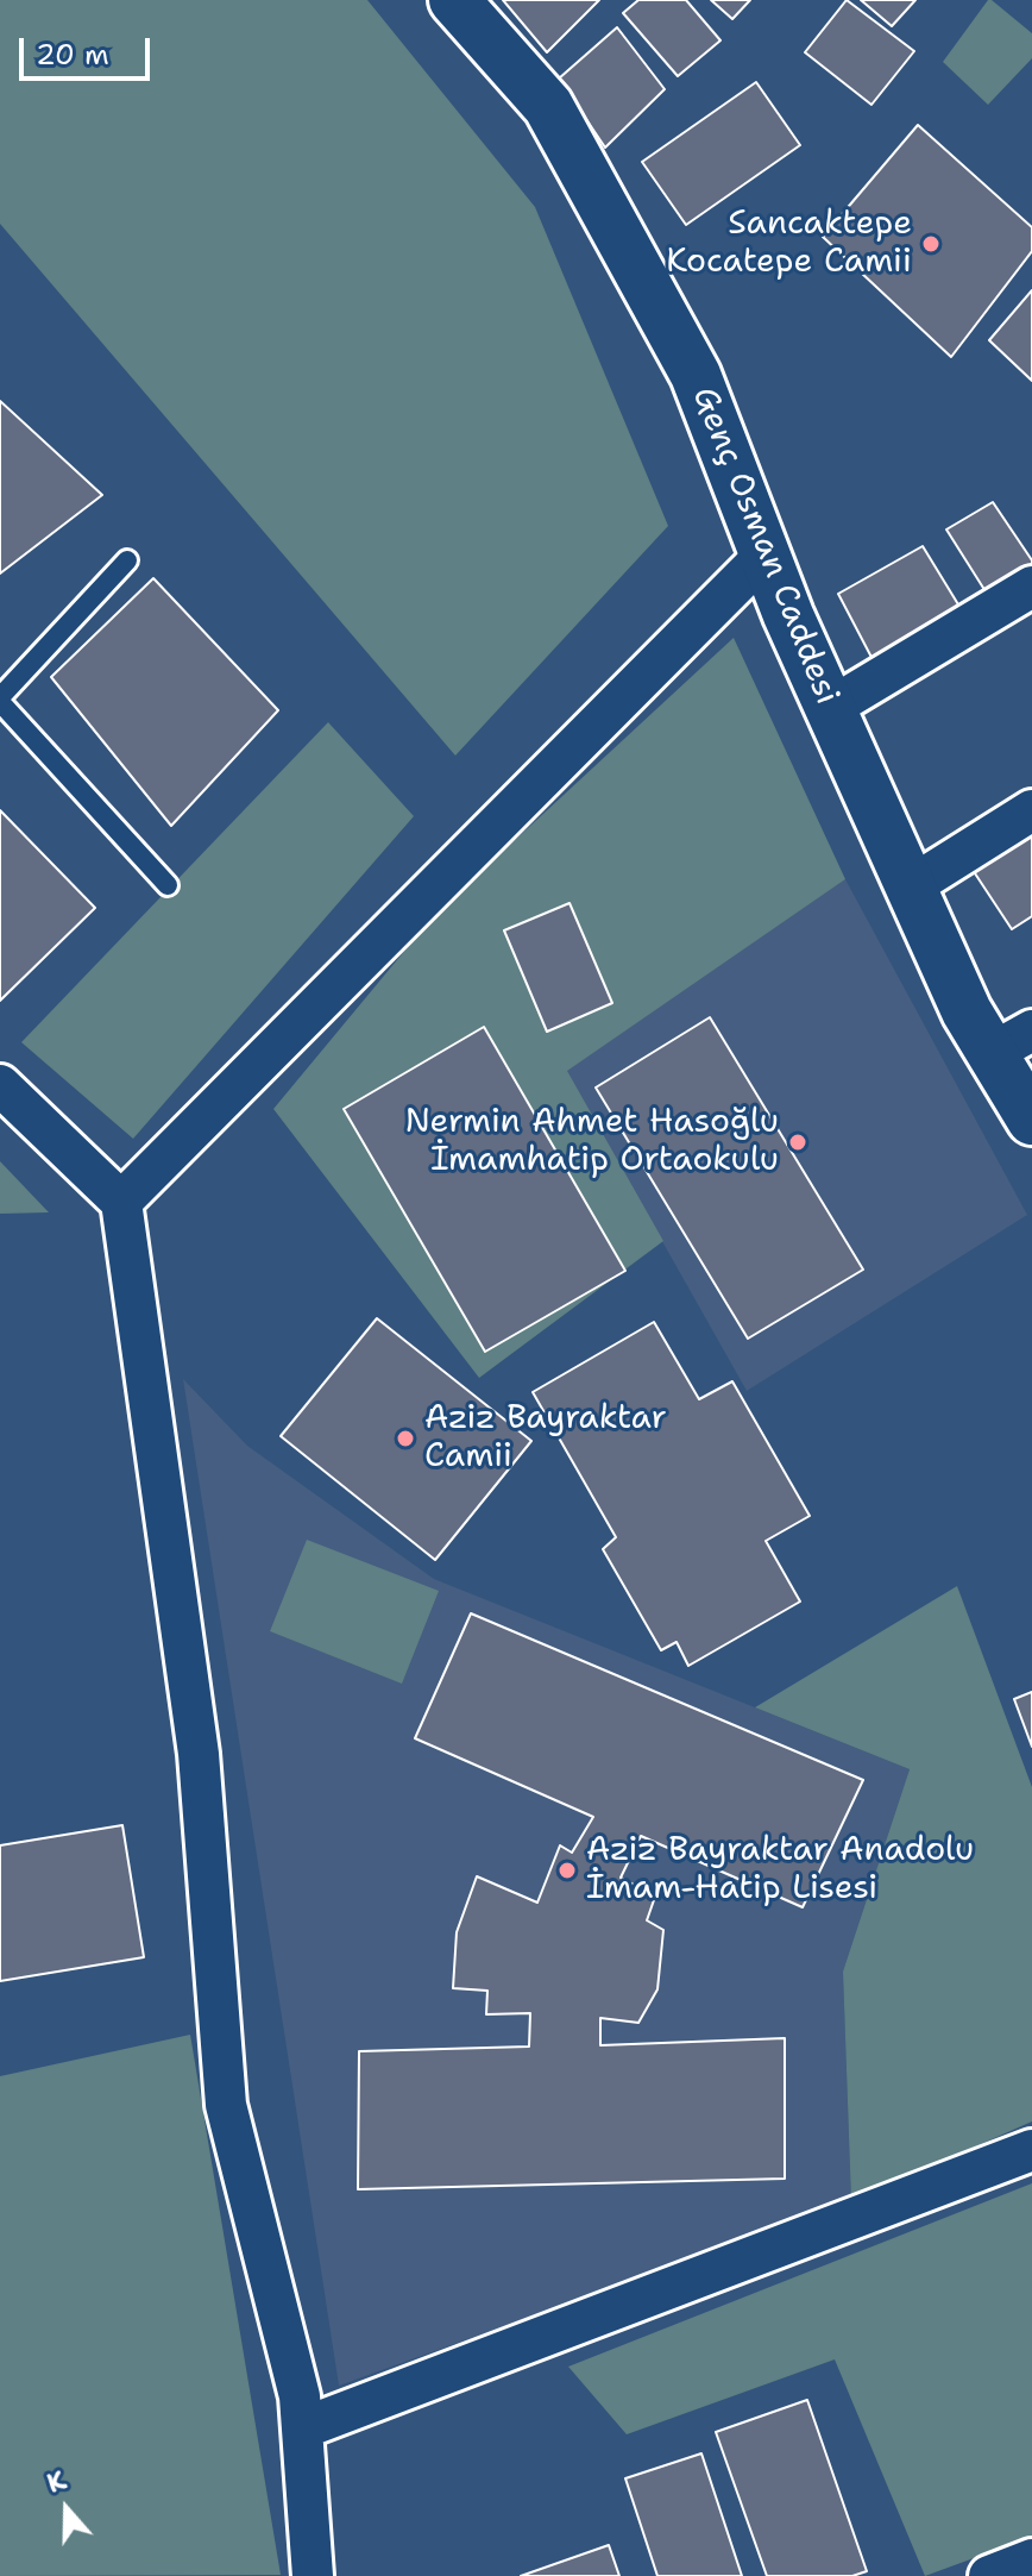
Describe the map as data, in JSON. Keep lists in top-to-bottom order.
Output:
{
  "streets": {
    "street": ["Genç Osman Caddesi"]
  },
  "places": [
    "Sancaktepe Kocatepe Camii",
    "Nermin Ahmet Hasoğlu İmamhatip Ortaokulu",
    "Aziz Bayraktar Camii",
    "Aziz Bayraktar Anadolu İmam-Hatip Lisesi"
  ],
  "scale_bar": "20 m",
  "north": "top"
}
